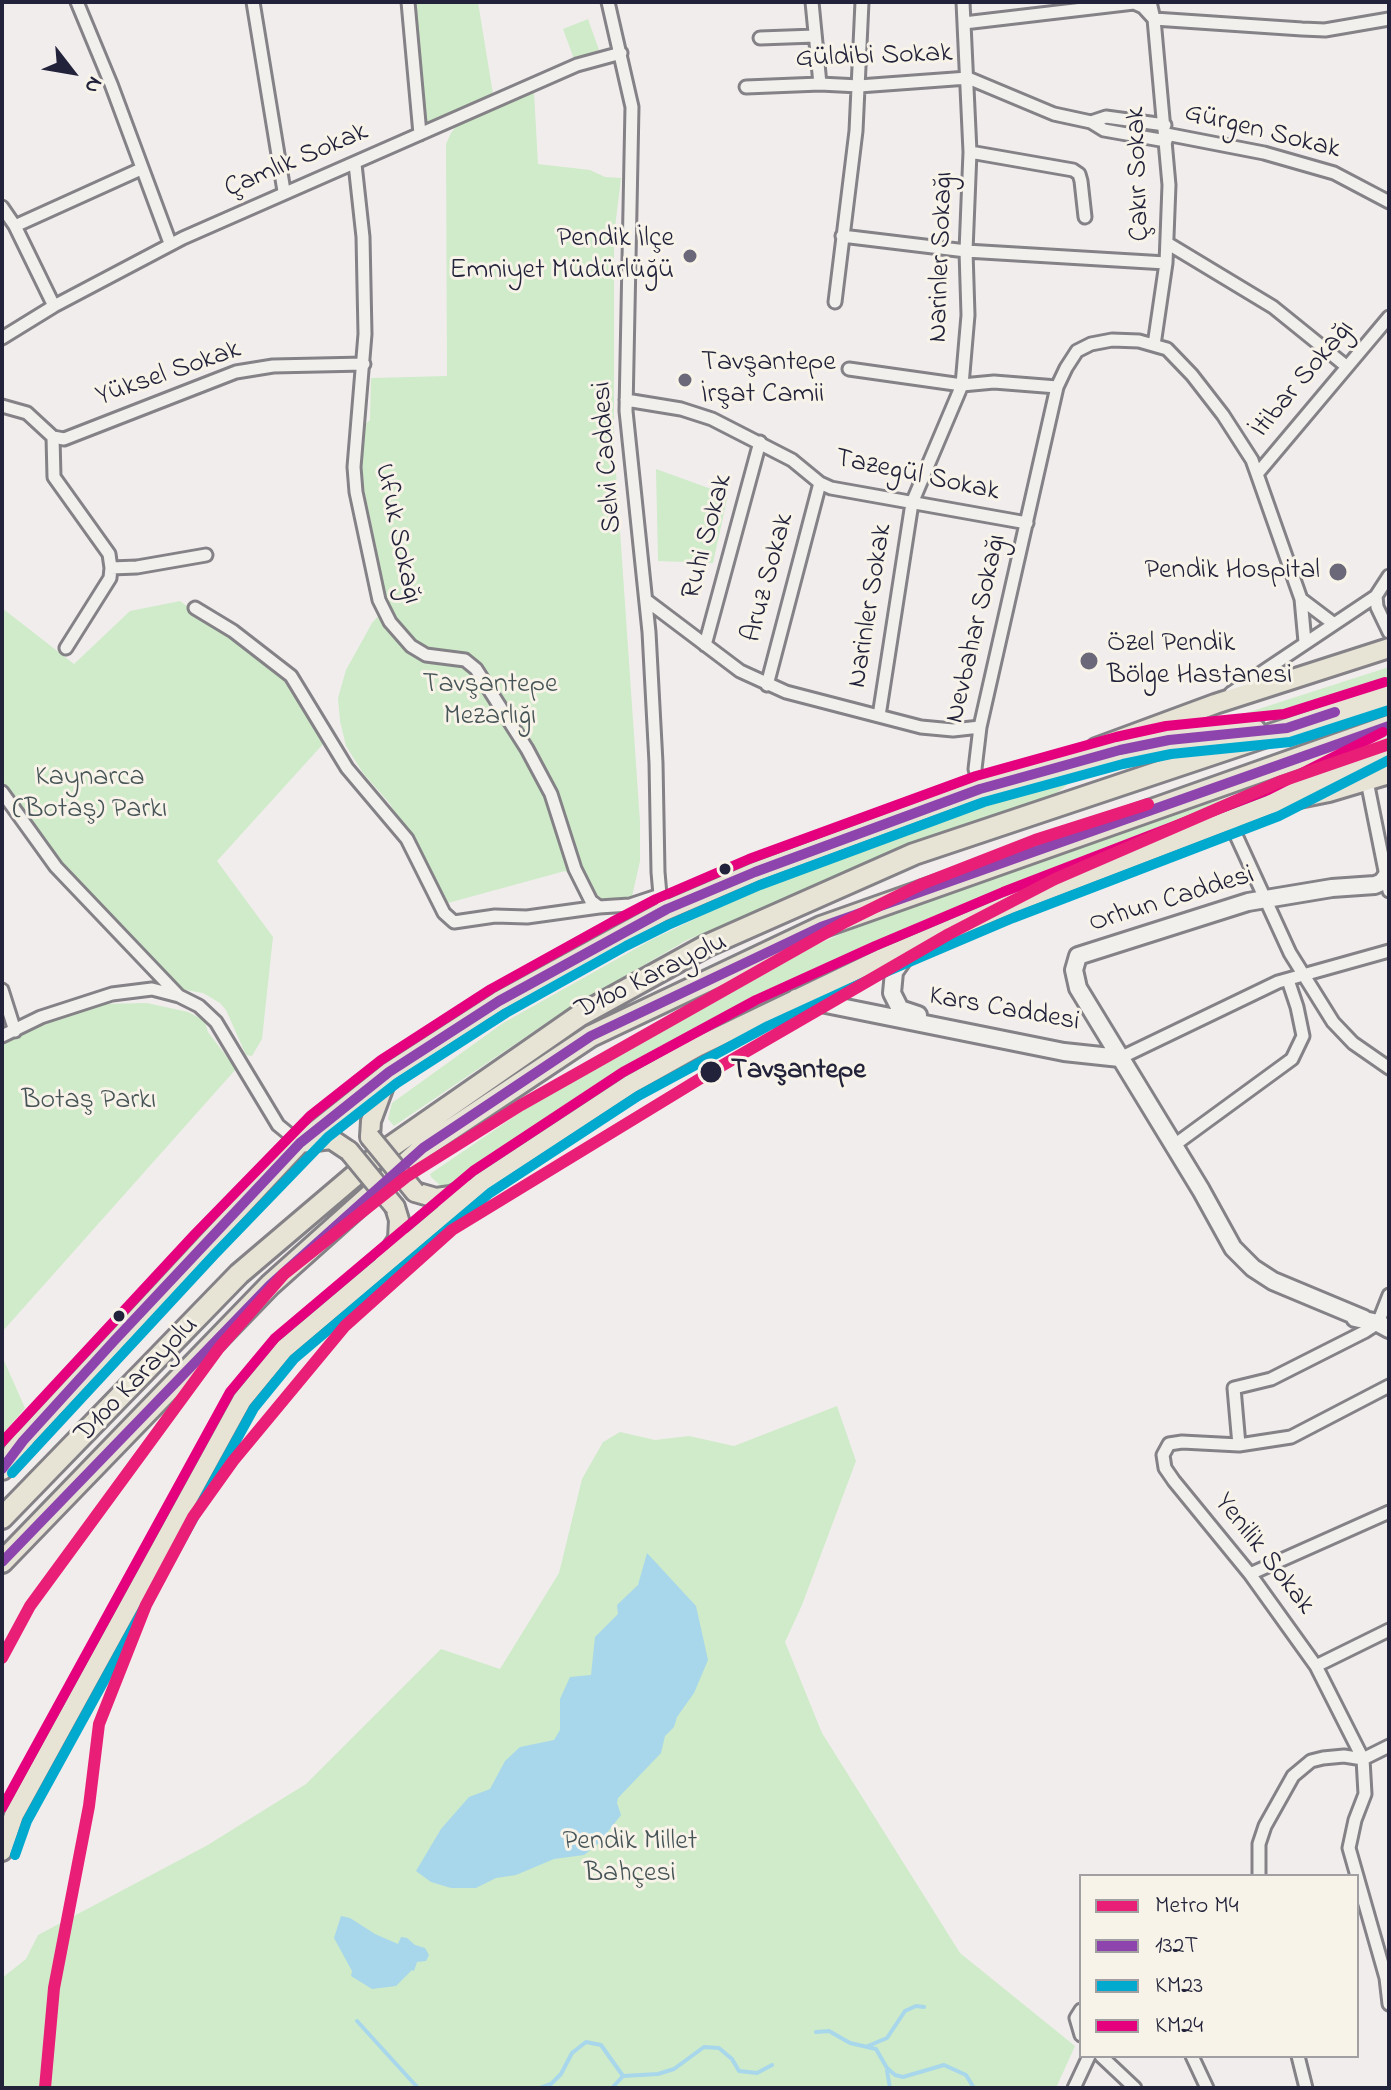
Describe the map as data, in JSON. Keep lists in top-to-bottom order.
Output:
{
  "streets": {
    "highway": ["D100 Karayolu"],
    "street": [
      "Güldibi Sokak",
      "Gürgen Sokak",
      "Çamlık Sokak",
      "Çakır Sokak",
      "Narinler Sokağı",
      "Yüksel Sokak",
      "İtibar Sokağı",
      "Selvi Caddesi",
      "Tazegül Sokak",
      "Ufuk Sokağı",
      "Ruhi Sokak",
      "Aruz Sokak",
      "Narinler Sokak",
      "Nevbahar Sokağı",
      "Orhun Caddesi",
      "Kars Caddesi",
      "Yenilik Sokak"
    ]
  },
  "crossings": [
    ["Güldibi Sokak", "Gürgen Sokak"],
    ["Güldibi Sokak", "Çakır Sokak"],
    ["Güldibi Sokak", "Narinler Sokağı"],
    ["Gürgen Sokak", "Çakır Sokak"],
    ["Çamlık Sokak", "Selvi Caddesi"],
    ["Çamlık Sokak", "Ufuk Sokağı"],
    ["Çakır Sokak", "Nevbahar Sokağı"],
    ["Narinler Sokağı", "Tazegül Sokak"],
    ["Narinler Sokağı", "Narinler Sokak"],
    ["Yüksel Sokak", "Ufuk Sokağı"],
    ["Selvi Caddesi", "Tazegül Sokak"],
    ["Tazegül Sokak", "Ruhi Sokak"],
    ["Tazegül Sokak", "Aruz Sokak"],
    ["Tazegül Sokak", "Narinler Sokak"],
    ["Tazegül Sokak", "Nevbahar Sokağı"]
  ],
  "parks": [
    "Tavşantepe Mezarlığı",
    "Kaynarca (Botaş) Parkı",
    "Botaş Parkı",
    "Pendik Millet Bahçesi"
  ],
  "places": [
    "Pendik İlçe Emniyet Müdürlüğü",
    "Tavşantepe İrşat Camii",
    "Pendik Hospital",
    "Özel Pendik Bölge Hastanesi",
    "Tavşantepe"
  ],
  "lines": [
    "transit line KM24",
    "transit line KM23",
    "transit line 132T",
    "metro line M4"
  ],
  "legend": [
    "Metro M4",
    "132T",
    "KM23",
    "KM24"
  ],
  "north": "bottom right"
}
